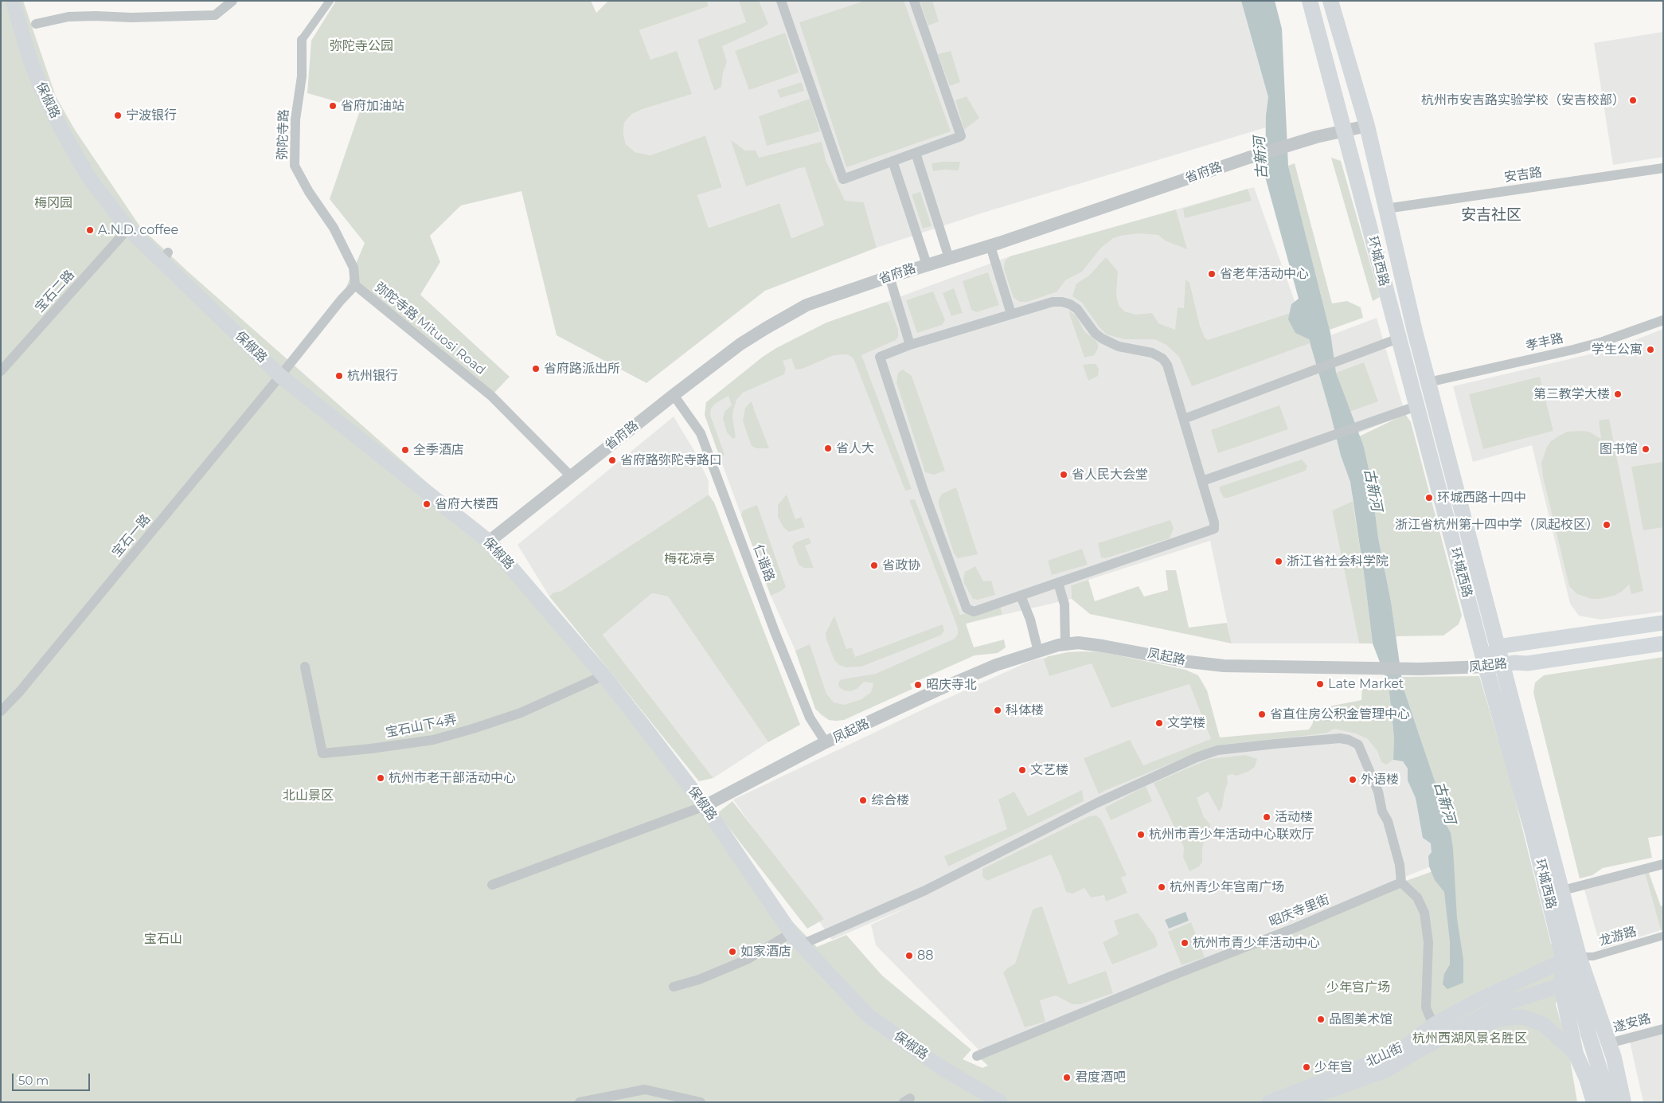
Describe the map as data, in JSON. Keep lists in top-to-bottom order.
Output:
{
  "streets": {
    "main road": [
      "保俶路",
      "环城西路",
      "凤起路",
      "北山街"
    ],
    "street": [
      "弥陀寺路",
      "省府路",
      "安吉路",
      "宝石二路",
      "弥陀寺路 Mituosi Road",
      "孝丰路",
      "宝石一路",
      "仁谐路",
      "宝石山下4弄",
      "昭庆寺里街",
      "龙游路",
      "遂安路"
    ]
  },
  "crossings": [
    ["保俶路", "省府路"],
    ["保俶路", "宝石二路"],
    ["保俶路", "弥陀寺路 Mituosi Road"],
    ["保俶路", "宝石一路"],
    ["保俶路", "凤起路"],
    ["保俶路", "宝石山下4弄"],
    ["弥陀寺路", "弥陀寺路 Mituosi Road"],
    ["省府路", "环城西路"],
    ["省府路", "弥陀寺路 Mituosi Road"],
    ["省府路", "仁谐路"],
    ["安吉路", "环城西路"],
    ["环城西路", "孝丰路"],
    ["环城西路", "凤起路"],
    ["环城西路", "龙游路"],
    ["环城西路", "遂安路"],
    ["环城西路", "北山街"],
    ["弥陀寺路 Mituosi Road", "宝石一路"],
    ["仁谐路", "凤起路"],
    ["龙游路", "北山街"]
  ],
  "districts": ["安吉社区"],
  "water": ["古新河"],
  "parks": [
    "弥陀寺公园",
    "梅冈园",
    "梅花凉亭",
    "北山景区",
    "宝石山",
    "少年宫广场",
    "杭州西湖风景名胜区"
  ],
  "places": [
    "杭州市安吉路实验学校（安吉校部）",
    "省府加油站",
    "宁波银行",
    "A.N.D. coffee",
    "省老年活动中心",
    "学生公寓",
    "省府路派出所",
    "杭州银行",
    "第三教学大楼",
    "省人大",
    "图书馆",
    "全季酒店",
    "省府路弥陀寺路口",
    "省人民大会堂",
    "环城西路十四中",
    "省府大楼西",
    "浙江省杭州第十四中学（凤起校区）",
    "浙江省社会科学院",
    "省政协",
    "Late Market",
    "昭庆寺北",
    "科体楼",
    "省直住房公积金管理中心",
    "文学楼",
    "文艺楼",
    "杭州市老干部活动中心",
    "外语楼",
    "综合楼",
    "活动楼",
    "杭州市青少年活动中心联欢厅",
    "杭州青少年宫南广场",
    "杭州市青少年活动中心",
    "如家酒店",
    "88",
    "品图美术馆",
    "少年宫",
    "君度酒吧"
  ],
  "scale_bar": "50 m"
}
